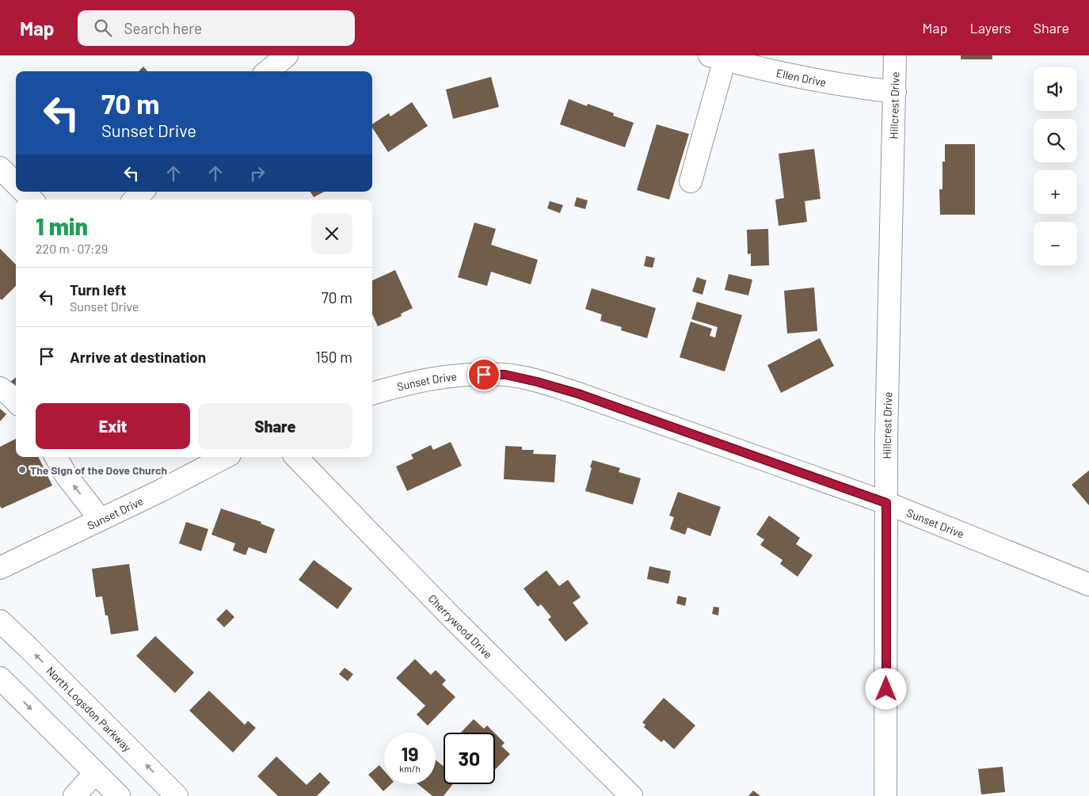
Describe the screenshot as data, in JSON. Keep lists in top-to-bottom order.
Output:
{
  "streets": {
    "street": [
      "Ellen Drive",
      "Hillcrest Drive",
      "Sunset Drive",
      "Cherrywood Drive",
      "North Logsdon Parkway"
    ]
  },
  "crossings": [
    ["Ellen Drive", "Hillcrest Drive"],
    ["Hillcrest Drive", "Sunset Drive"]
  ],
  "places": ["The Sign of the Dove Church"],
  "page": {
    "header": "Map",
    "search": "Search here",
    "nav": ["Map", "Layers", "Share"],
    "map_buttons": ["+", "−"],
    "turn": ["70 m", "Sunset Drive"],
    "heading": ["1 min", "220 m · 07:29"],
    "list": [
      {
        "name": "Turn left",
        "note": "Sunset Drive",
        "value": "70 m"
      },
      {
        "name": "Arrive at destination",
        "value": "150 m"
      }
    ],
    "buttons": ["Exit", "Share"],
    "speed": "19 km/h",
    "limit": "30"
  }
}
